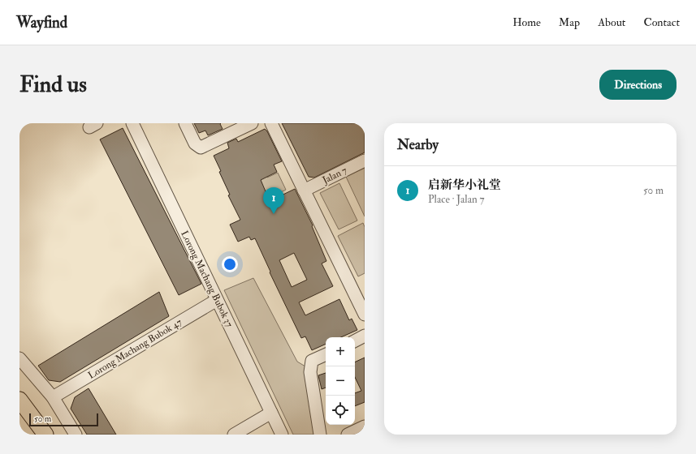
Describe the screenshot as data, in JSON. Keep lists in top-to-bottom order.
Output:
{
  "streets": {
    "street": ["Jalan 7", "Lorong Machang Bubok 37", "Lorong Machang Bubok 47"]
  },
  "crossings": [
    ["Lorong Machang Bubok 37", "Lorong Machang Bubok 47"]
  ],
  "scale_bar": "50 m",
  "page": {
    "header": "Wayfind",
    "nav": [
      "Home",
      "Map",
      "About",
      "Contact"
    ],
    "buttons": "Directions",
    "title": "Find us",
    "heading": "Nearby",
    "list": [
      {
        "mark": "1",
        "name": "启新华小礼堂",
        "note": "Place · Jalan 7",
        "value": "50 m"
      }
    ],
    "pins": "1",
    "map_buttons": ["+", "−"],
    "scale": "50 m"
  }
}
